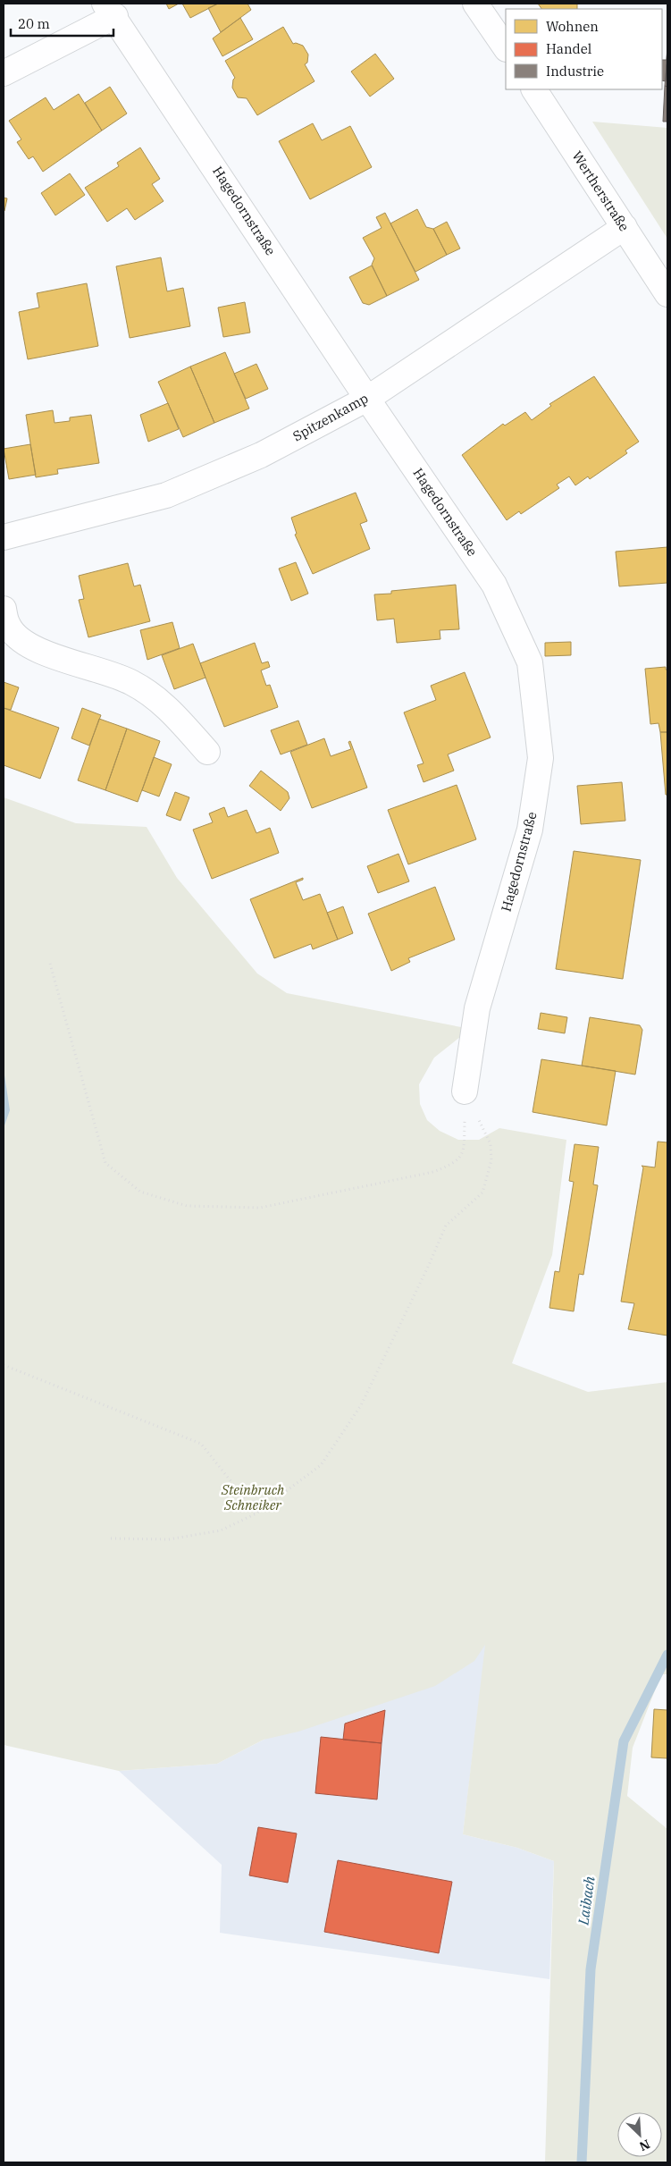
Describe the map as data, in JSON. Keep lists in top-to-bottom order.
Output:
{
  "streets": {
    "street": ["Wertherstraße", "Hagedornstraße", "Spitzenkamp"]
  },
  "crossings": [
    ["Wertherstraße", "Spitzenkamp"],
    ["Hagedornstraße", "Spitzenkamp"]
  ],
  "water": ["Laibach"],
  "parks": ["Steinbruch Schneiker"],
  "legend": ["Wohnen", "Handel", "Industrie"],
  "scale_bar": "20 m",
  "north": "bottom right"
}
